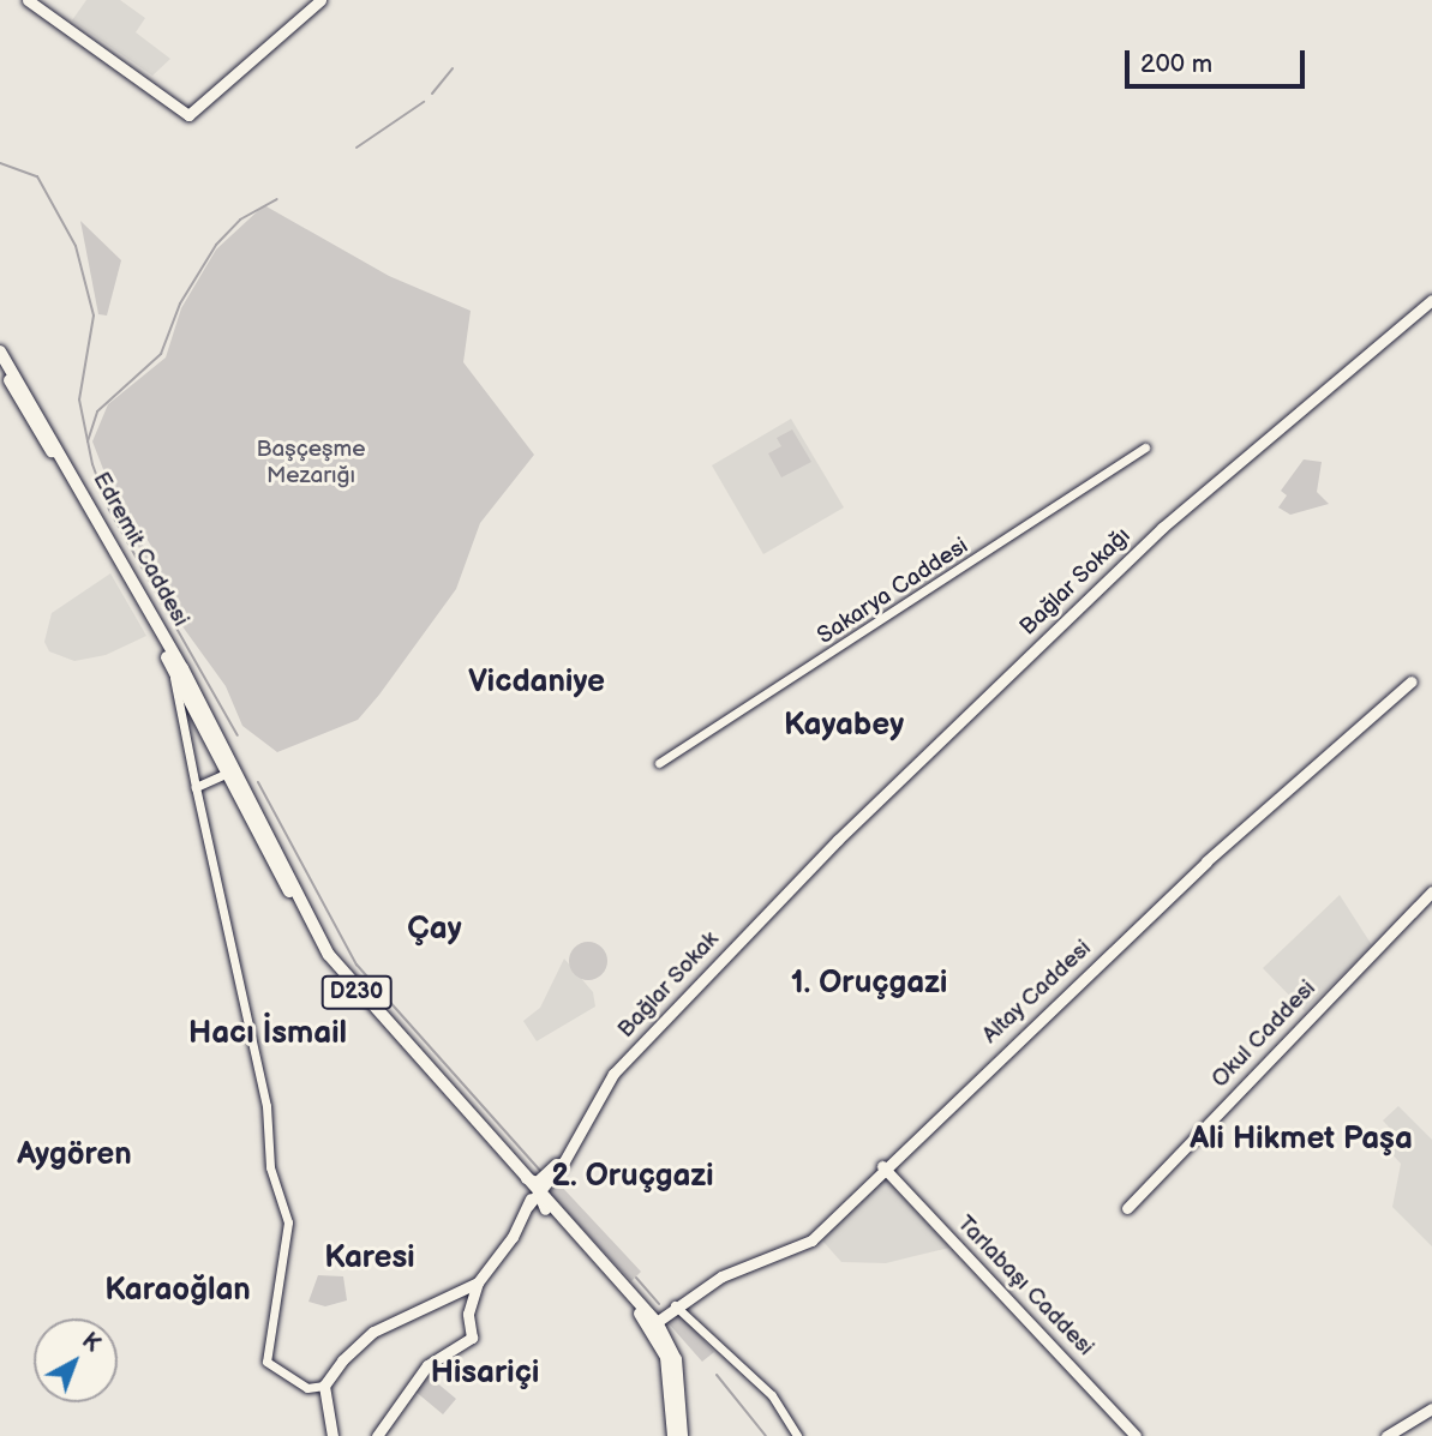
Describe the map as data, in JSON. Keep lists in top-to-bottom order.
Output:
{
  "streets": {
    "highway": ["Edremit Caddesi", "D230"],
    "main road": [
      "Bağlar Sokağı",
      "Bağlar Sokak",
      "Altay Caddesi",
      "Okul Caddesi",
      "Tarlabaşı Caddesi"
    ],
    "street": ["Sakarya Caddesi"]
  },
  "crossings": [
    ["Edremit Caddesi", "D230"],
    ["Bağlar Sokağı", "Bağlar Sokak"],
    ["Bağlar Sokak", "D230"],
    ["D230", "Altay Caddesi"],
    ["Altay Caddesi", "Tarlabaşı Caddesi"]
  ],
  "districts": [
    "Vicdaniye",
    "Kayabey",
    "Çay",
    "1. Oruçgazi",
    "Hacı İsmail",
    "Ali Hikmet Paşa",
    "Aygören",
    "2. Oruçgazi",
    "Karesi",
    "Karaoğlan",
    "Hisariçi"
  ],
  "parks": ["Başçeşme Mezarığı"],
  "scale_bar": "200 m",
  "north": "top right"
}
